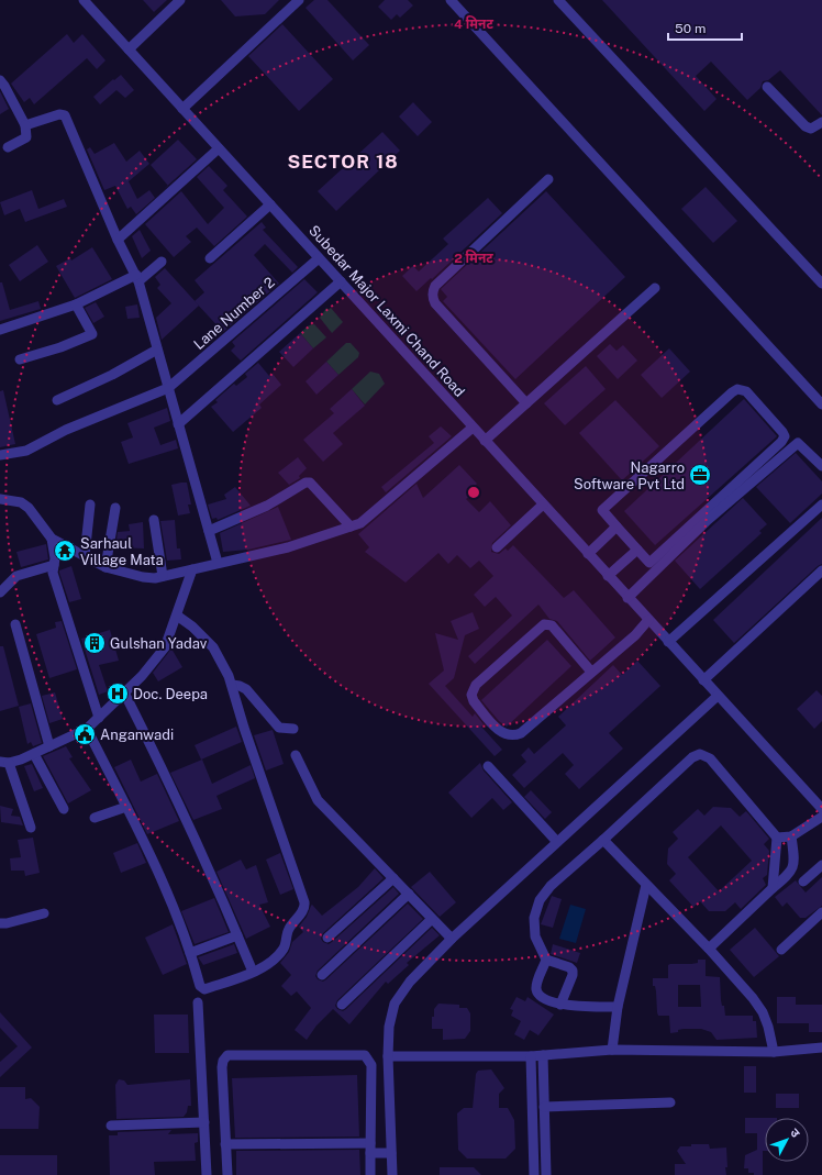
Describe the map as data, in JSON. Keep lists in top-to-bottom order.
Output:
{
  "streets": {
    "street": ["Subedar Major Laxmi Chand Road", "Lane Number 2"]
  },
  "crossings": [
    ["Subedar Major Laxmi Chand Road", "Lane Number 2"]
  ],
  "districts": ["SECTOR 18"],
  "places": {
    "office": ["Nagarro Software Pvt Ltd"],
    "temple": ["Sarhaul Village Mata"],
    "building": ["Gulshan Yadav"],
    "hospital": ["Doc. Deepa"],
    "public building": ["Anganwadi"]
  },
  "scale_bar": "50 m",
  "north": "top right",
  "rings": ["4 मिनट", "2 मिनट"]
}
